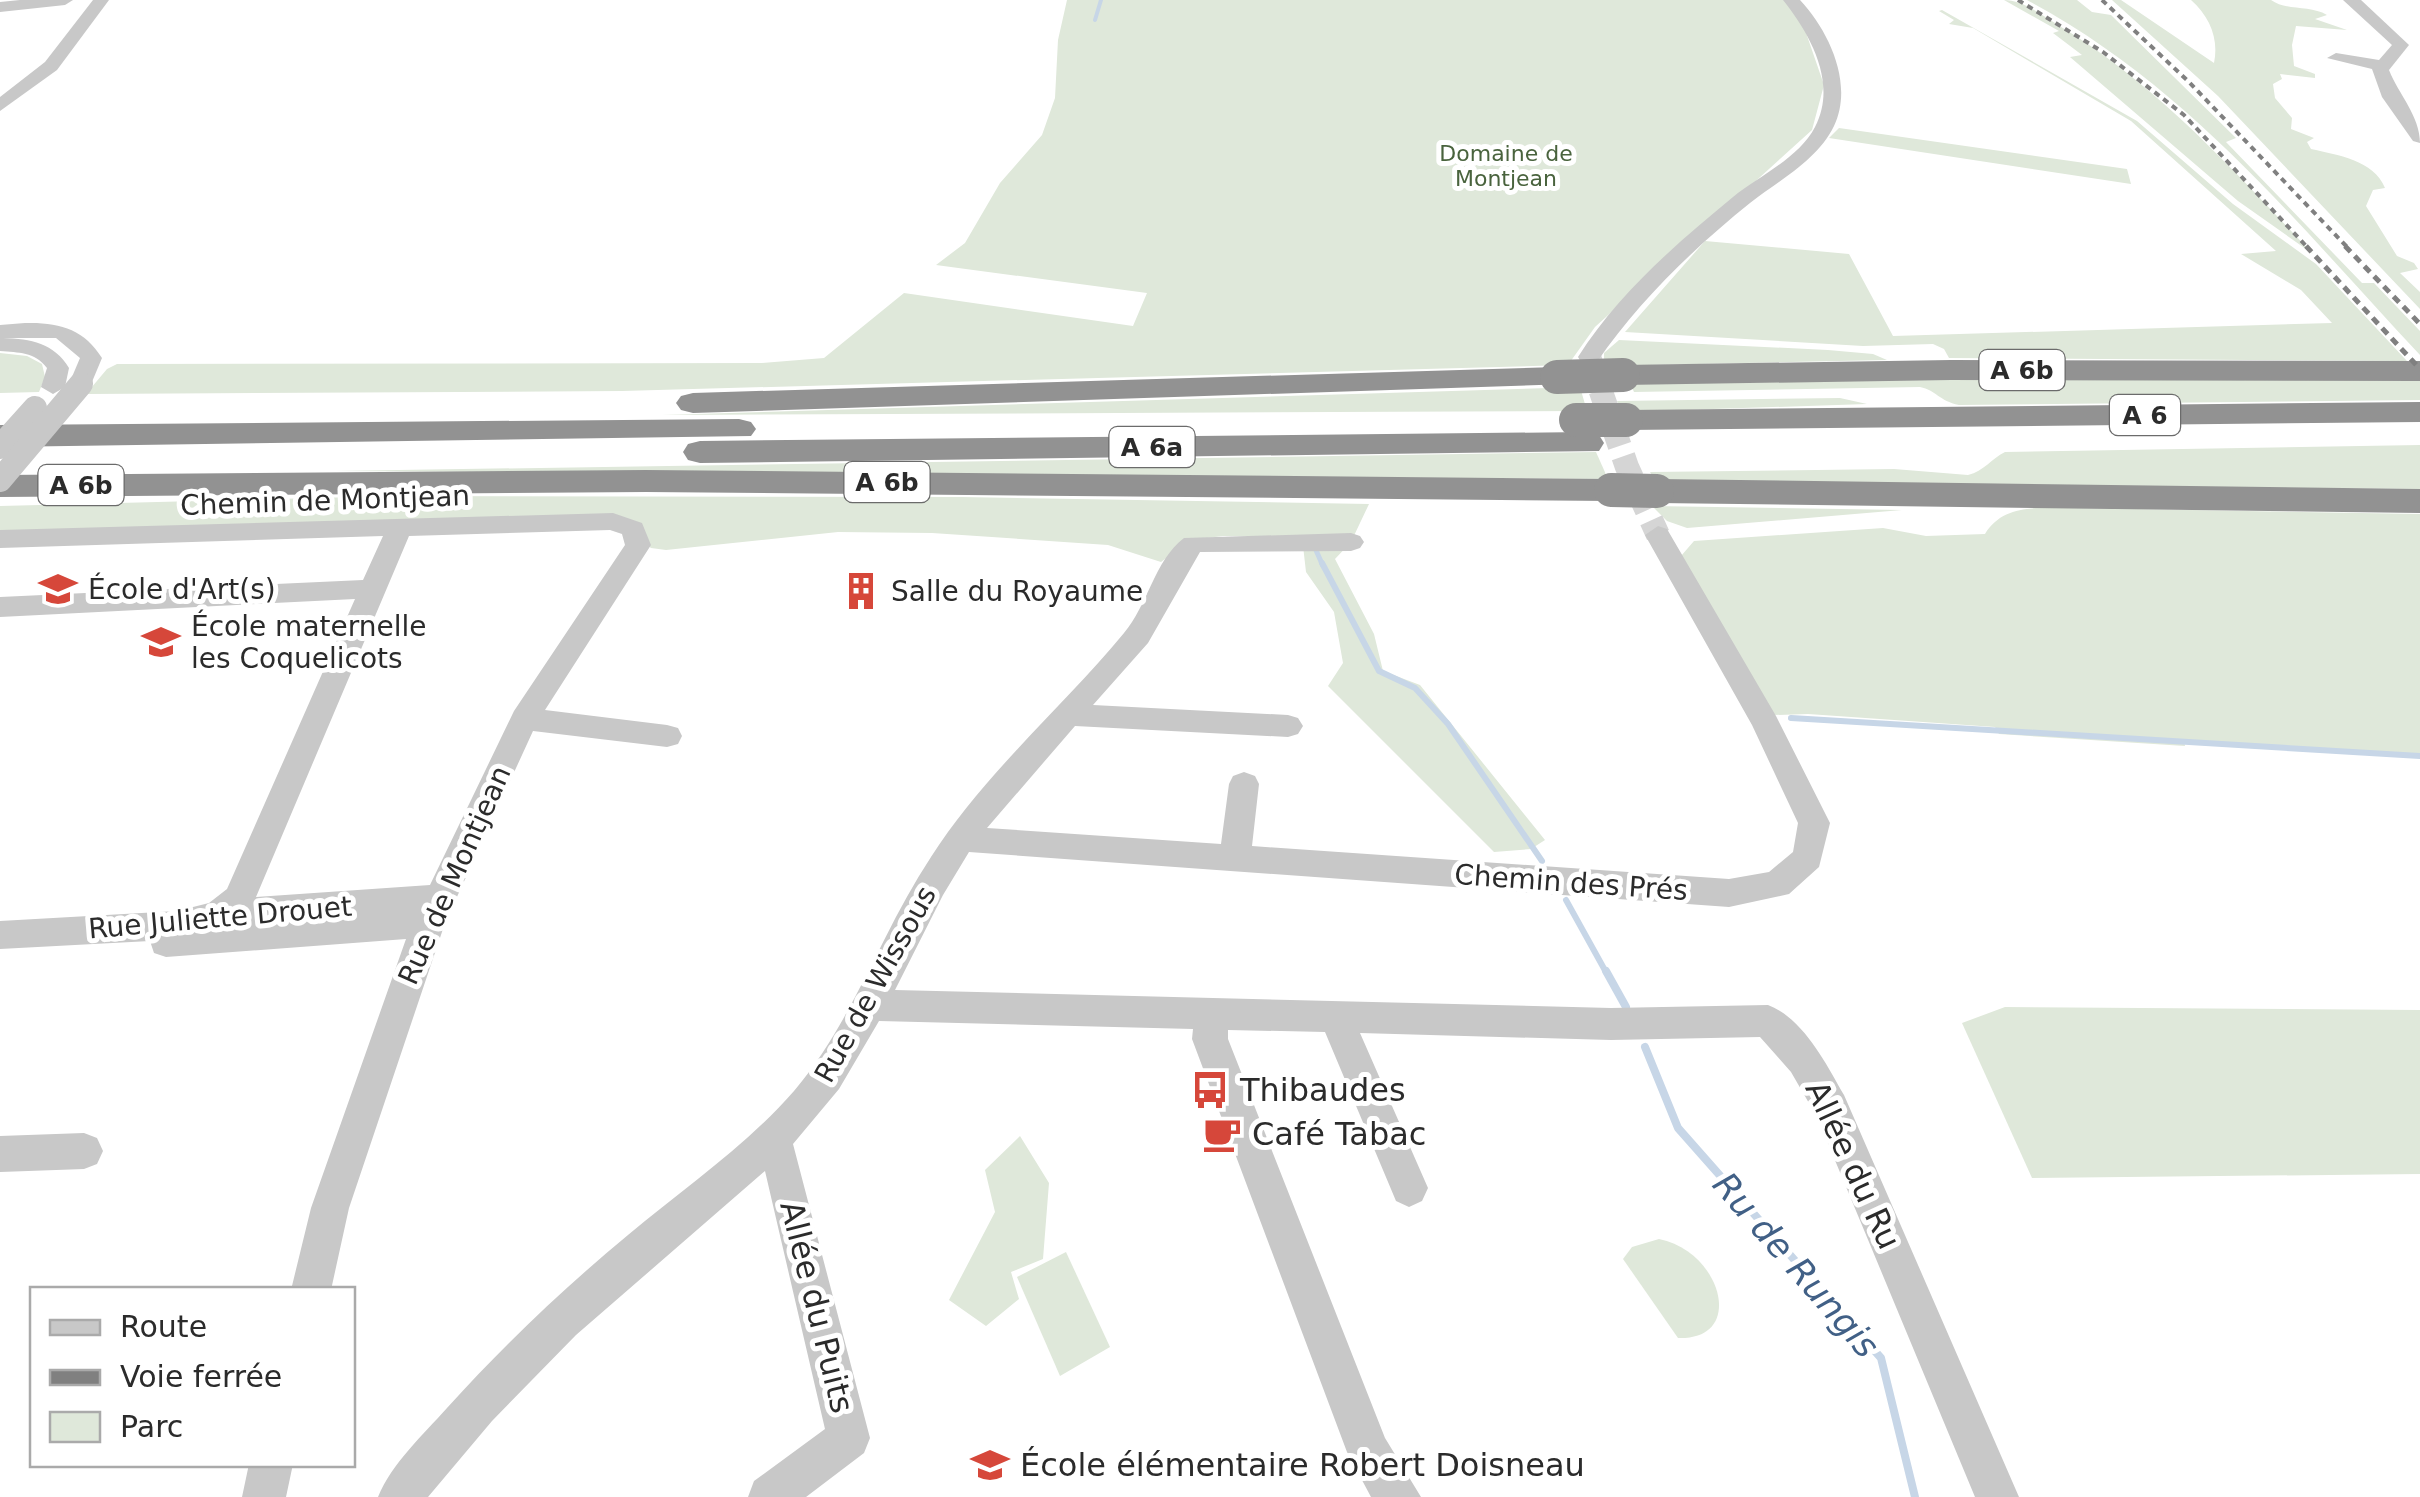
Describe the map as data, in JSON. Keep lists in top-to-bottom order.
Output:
{
  "streets": {
    "highway": ["A 6b", "A 6", "A 6a"],
    "street": [
      "Chemin de Montjean",
      "Rue de Montjean",
      "Chemin des Prés",
      "Rue Juliette Drouet",
      "Rue de Wissous",
      "Allée du Ru",
      "Allée du Puits"
    ]
  },
  "crossings": [
    ["A 6", "A 6a"],
    ["Chemin de Montjean", "Rue de Montjean"],
    ["Rue de Montjean", "Rue Juliette Drouet"],
    ["Chemin des Prés", "Rue de Wissous"],
    ["Rue de Wissous", "Allée du Ru"],
    ["Rue de Wissous", "Allée du Puits"]
  ],
  "water": ["Ru de Rungis"],
  "parks": ["Domaine de Montjean"],
  "places": {
    "school or university": ["École d'Art(s)", "École maternelle les Coquelicots", "École élémentaire Robert Doisneau"],
    "building": ["Salle du Royaume"],
    "bus stop": ["Thibaudes"],
    "cafe": ["Café Tabac"]
  },
  "legend": ["Route", "Voie ferrée", "Parc"]
}
